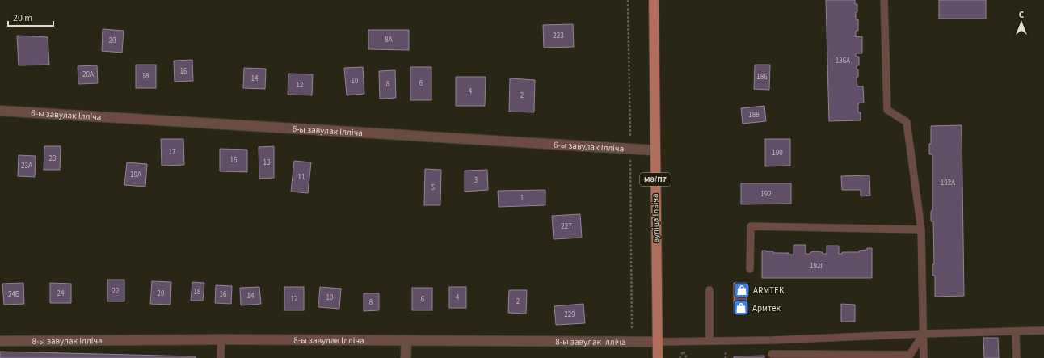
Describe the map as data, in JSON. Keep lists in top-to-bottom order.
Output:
{
  "streets": {
    "main road": ["М8/П7", "вуліца Ільіча"],
    "street": ["6-ы завулак Ілліча", "8-ы завулак Ілліча"]
  },
  "crossings": [
    ["6-ы завулак Ілліча", "вуліца Ільіча"],
    ["вуліца Ільіча", "8-ы завулак Ілліча"]
  ],
  "places": {
    "shop": ["ARMTEK", "Армтек"]
  },
  "house_numbers": [
    "223",
    "8А",
    "20",
    "186А",
    "16",
    "20А",
    "18",
    "186",
    "14",
    "10",
    "6",
    "8",
    "12",
    "4",
    "2",
    "188",
    "17",
    "190",
    "23",
    "15",
    "13",
    "23А",
    "19А",
    "11",
    "3",
    "192А",
    "5",
    "192",
    "1",
    "227",
    "192Г",
    "22",
    "18",
    "24",
    "20",
    "24Б",
    "16",
    "14",
    "10",
    "4",
    "12",
    "6",
    "2",
    "8",
    "229"
  ],
  "scale_bar": "20 m",
  "north": "top"
}
